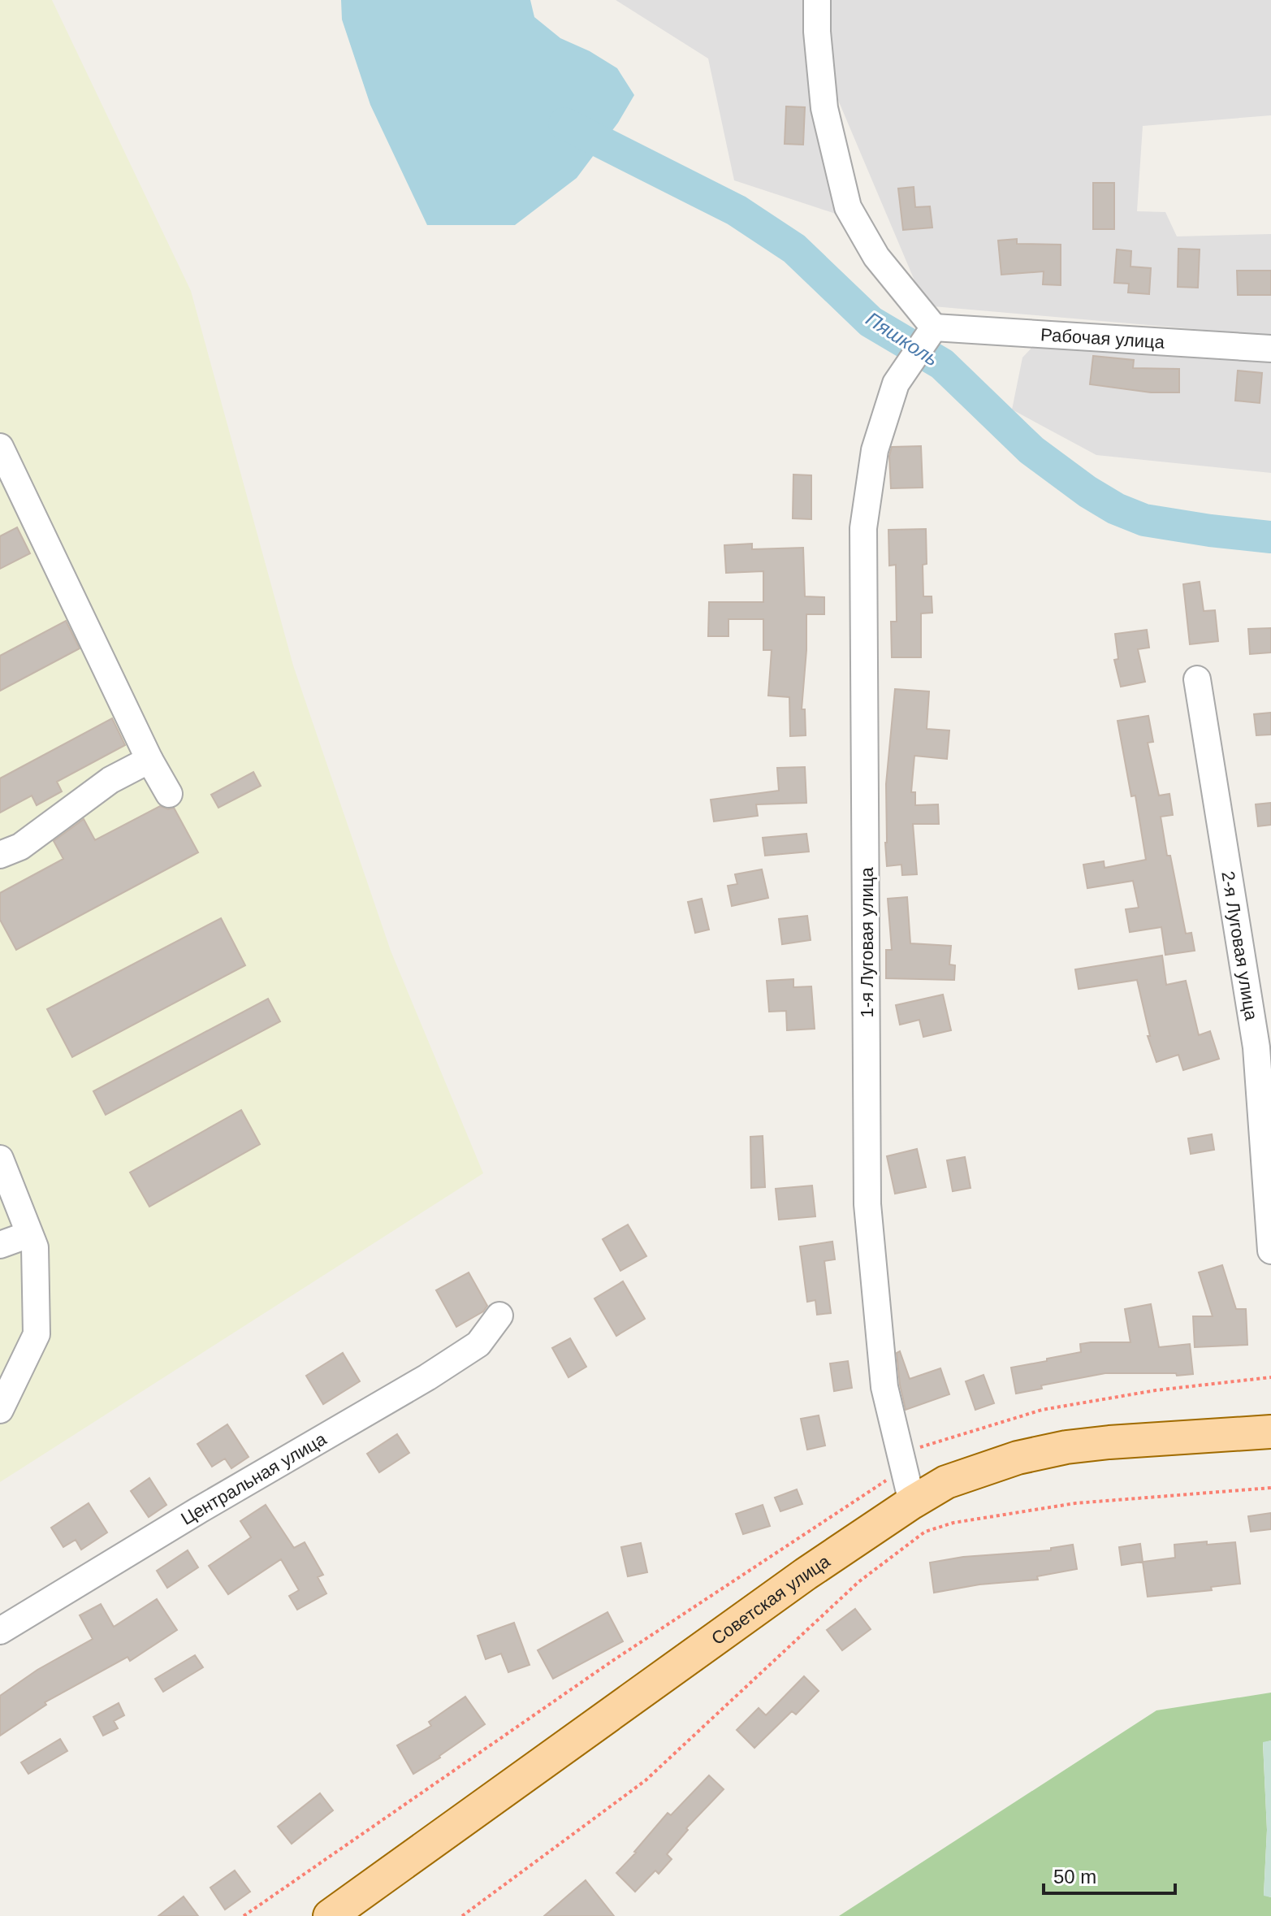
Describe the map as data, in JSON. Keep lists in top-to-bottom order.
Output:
{
  "streets": {
    "main road": ["Советская улица"],
    "street": [
      "Рабочая улица",
      "1-я Луговая улица",
      "2-я Луговая улица",
      "Центральная улица"
    ]
  },
  "crossings": [
    ["Рабочая улица", "1-я Луговая улица"],
    ["1-я Луговая улица", "Советская улица"]
  ],
  "water": ["Пяшколь"],
  "scale_bar": "50 m"
}
